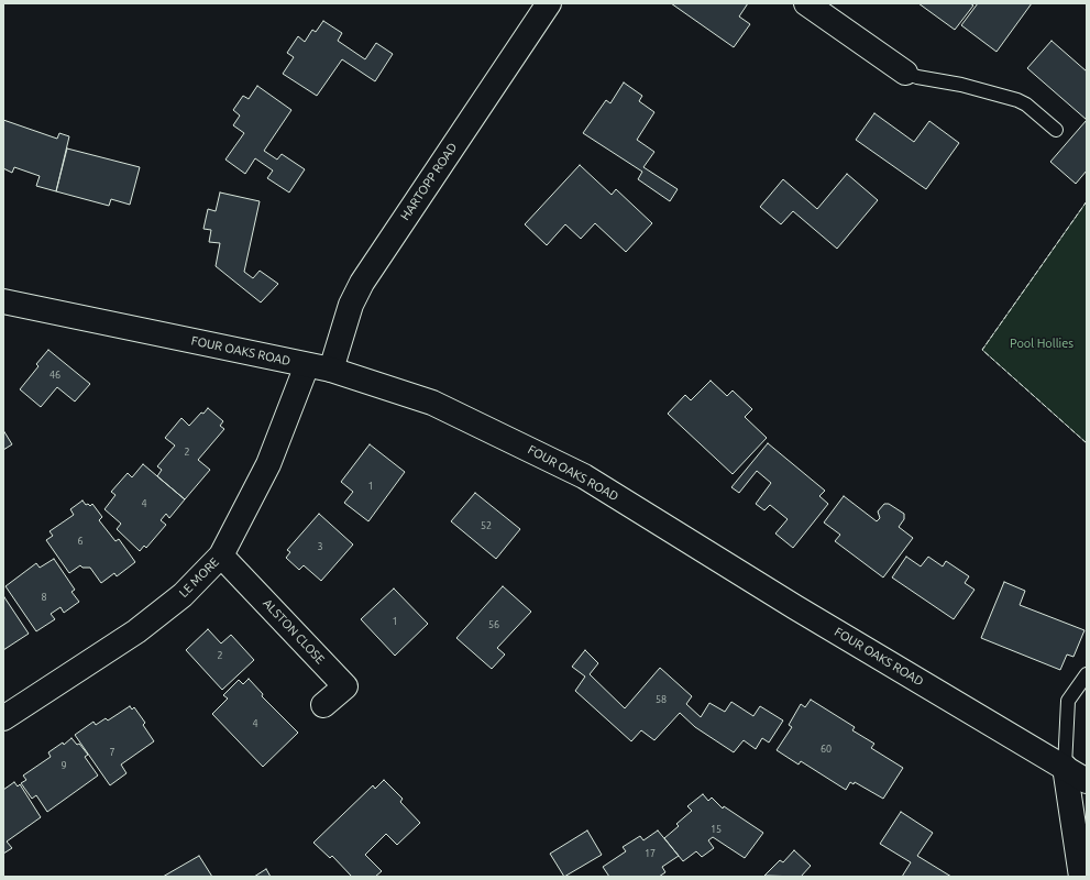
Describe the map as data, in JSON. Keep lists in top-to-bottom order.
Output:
{
  "streets": {
    "street": [
      "HARTOPP ROAD",
      "FOUR OAKS ROAD",
      "LE MORE",
      "ALSTON CLOSE"
    ]
  },
  "crossings": [
    ["HARTOPP ROAD", "FOUR OAKS ROAD"],
    ["FOUR OAKS ROAD", "LE MORE"],
    ["LE MORE", "ALSTON CLOSE"]
  ],
  "parks": ["Pool Hollies"],
  "house_numbers": [
    "46",
    "2",
    "1",
    "4",
    "52",
    "6",
    "3",
    "8",
    "1",
    "56",
    "2",
    "58",
    "4",
    "60",
    "7",
    "9",
    "15",
    "17"
  ]
}
